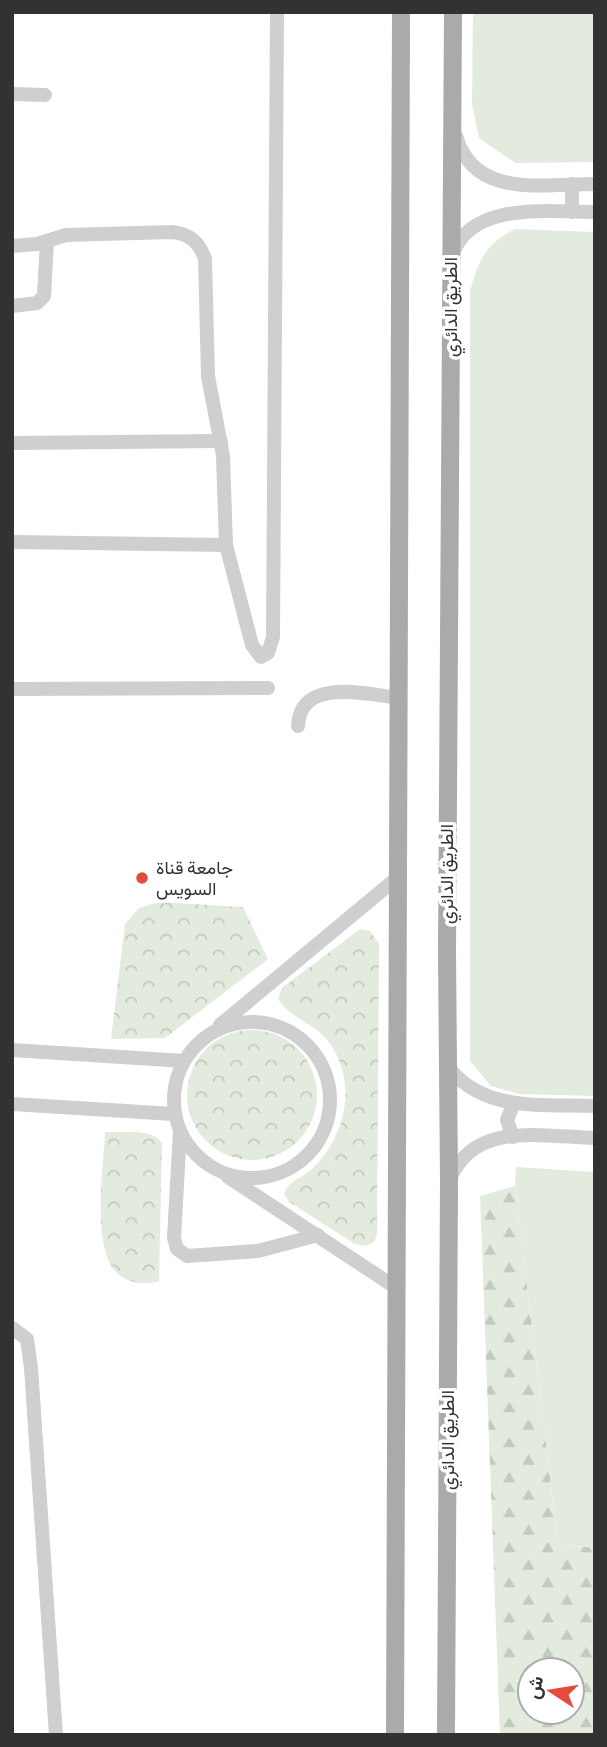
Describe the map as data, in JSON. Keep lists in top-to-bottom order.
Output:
{
  "streets": {
    "main road": ["الطريق الدائري"]
  },
  "places": ["جامعة قناة السويس"],
  "north": "left"
}
